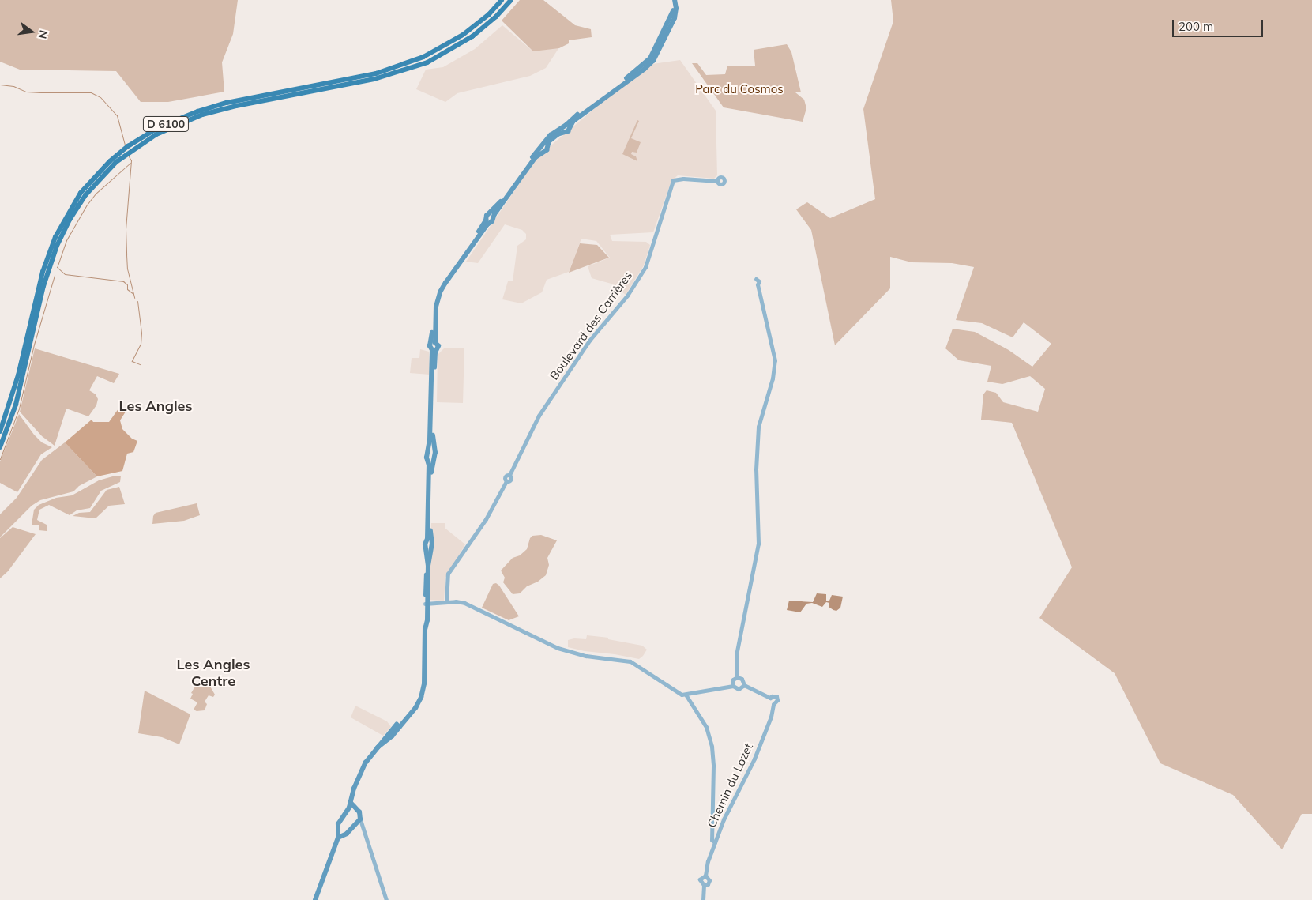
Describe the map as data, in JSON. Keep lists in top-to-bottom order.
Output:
{
  "streets": {
    "main road": ["D 6100"],
    "street": ["Boulevard des Carrières", "Chemin du Lozet"]
  },
  "districts": ["Les Angles", "Les Angles Centre"],
  "parks": ["Parc du Cosmos"],
  "scale_bar": "200 m",
  "north": "right"
}
